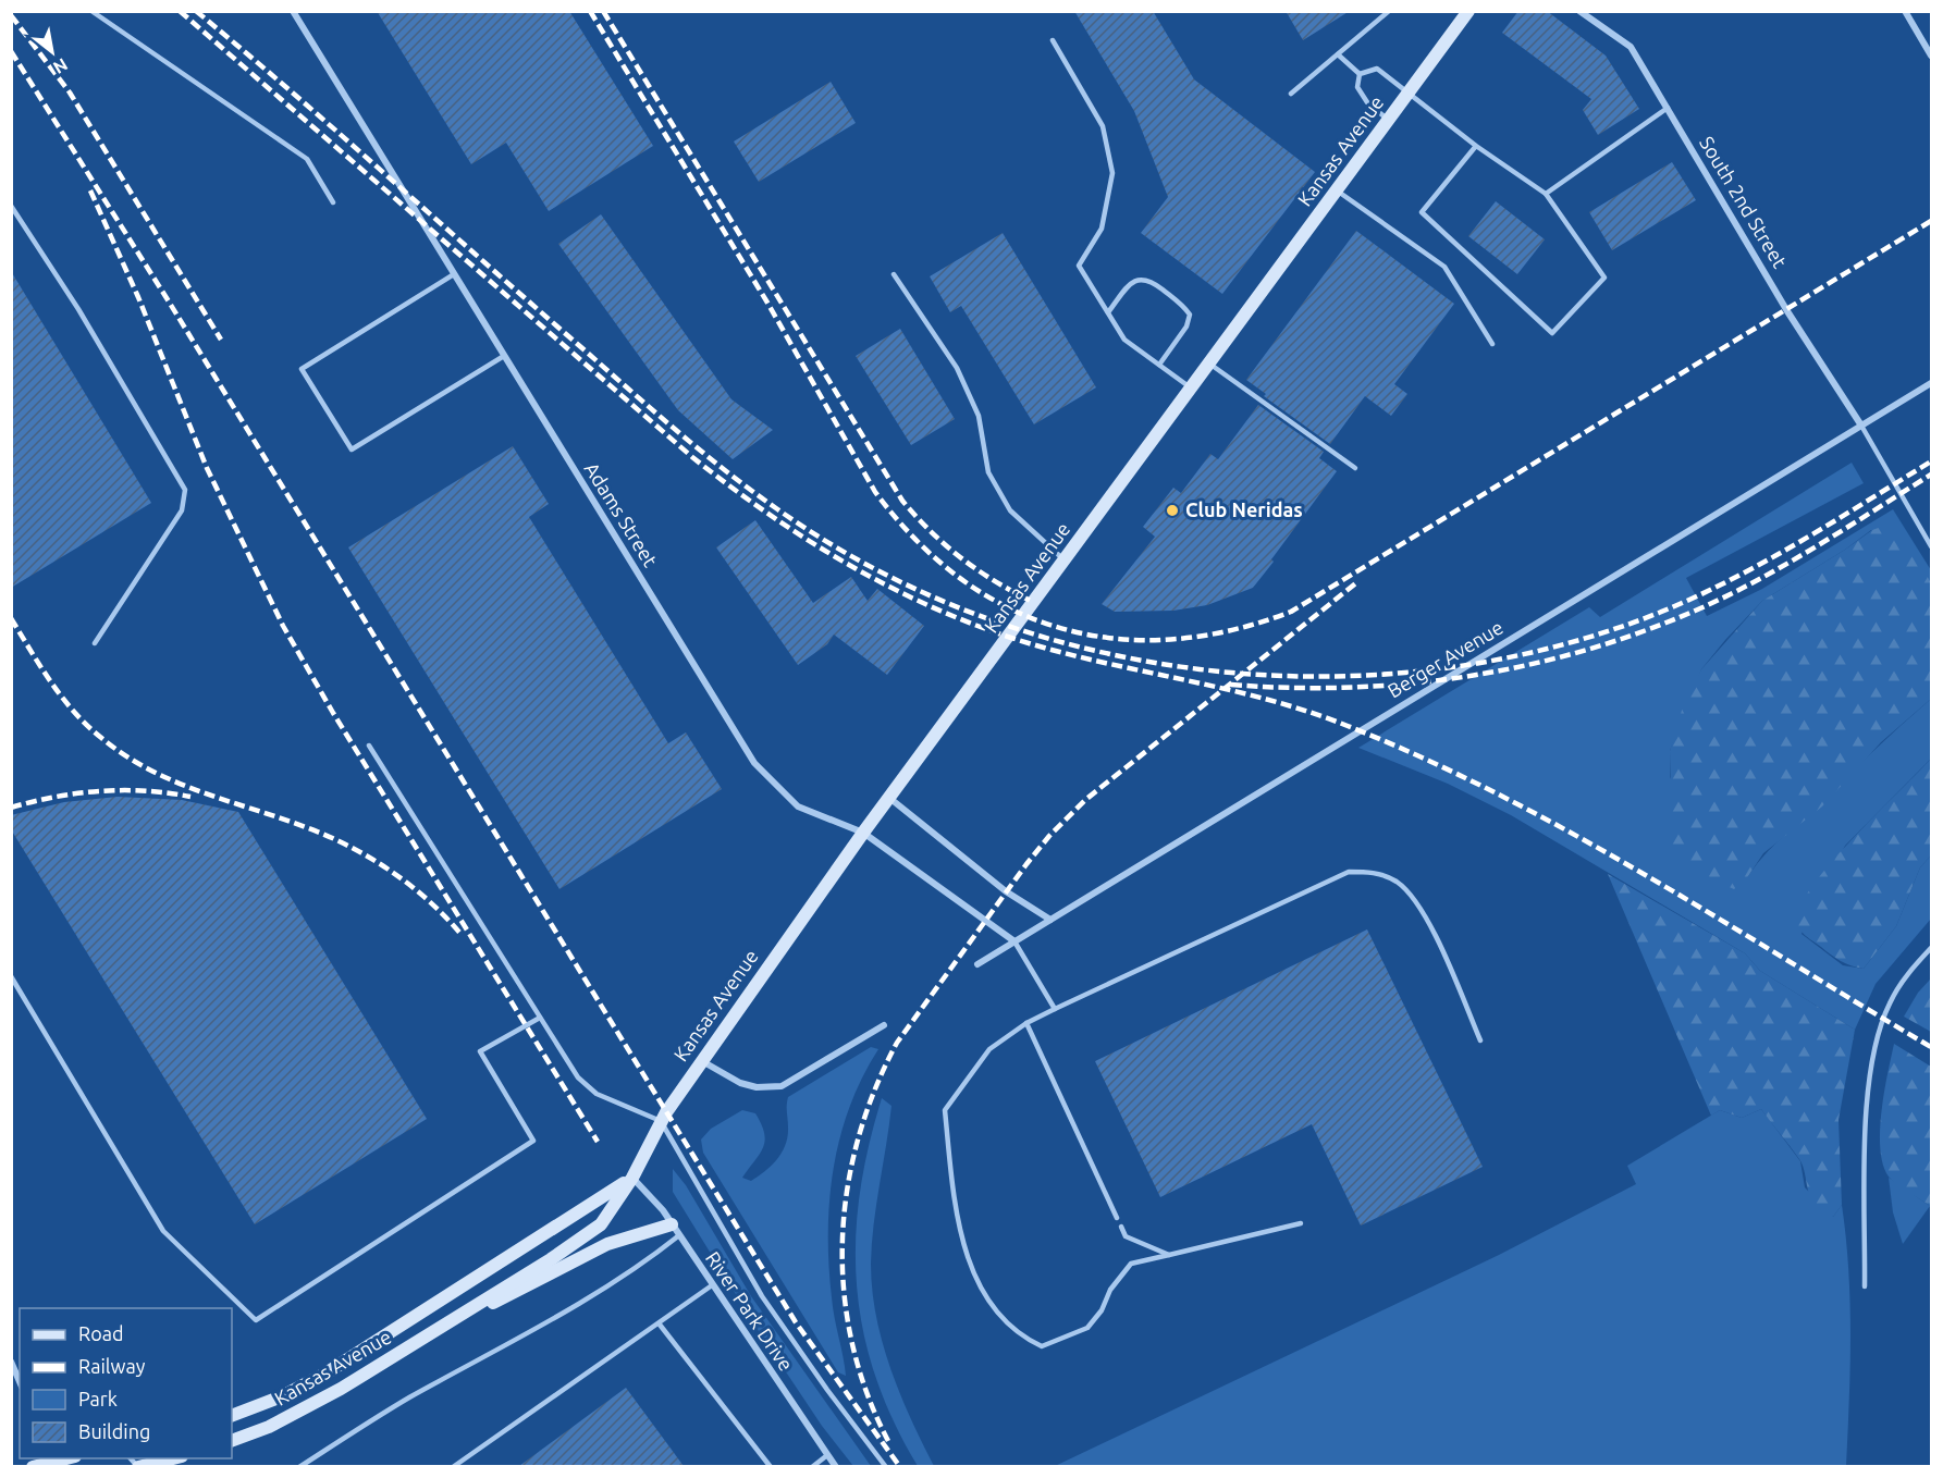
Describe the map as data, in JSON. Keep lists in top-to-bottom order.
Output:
{
  "streets": {
    "main road": ["Kansas Avenue"],
    "street": [
      "South 2nd Street",
      "Adams Street",
      "Berger Avenue",
      "River Park Drive"
    ]
  },
  "crossings": [
    ["Kansas Avenue", "Adams Street"],
    ["Kansas Avenue", "River Park Drive"],
    ["South 2nd Street", "Berger Avenue"],
    ["Adams Street", "Berger Avenue"]
  ],
  "places": ["Club Neridas"],
  "legend": [
    "Road",
    "Railway",
    "Park",
    "Building"
  ],
  "north": "bottom right"
}
